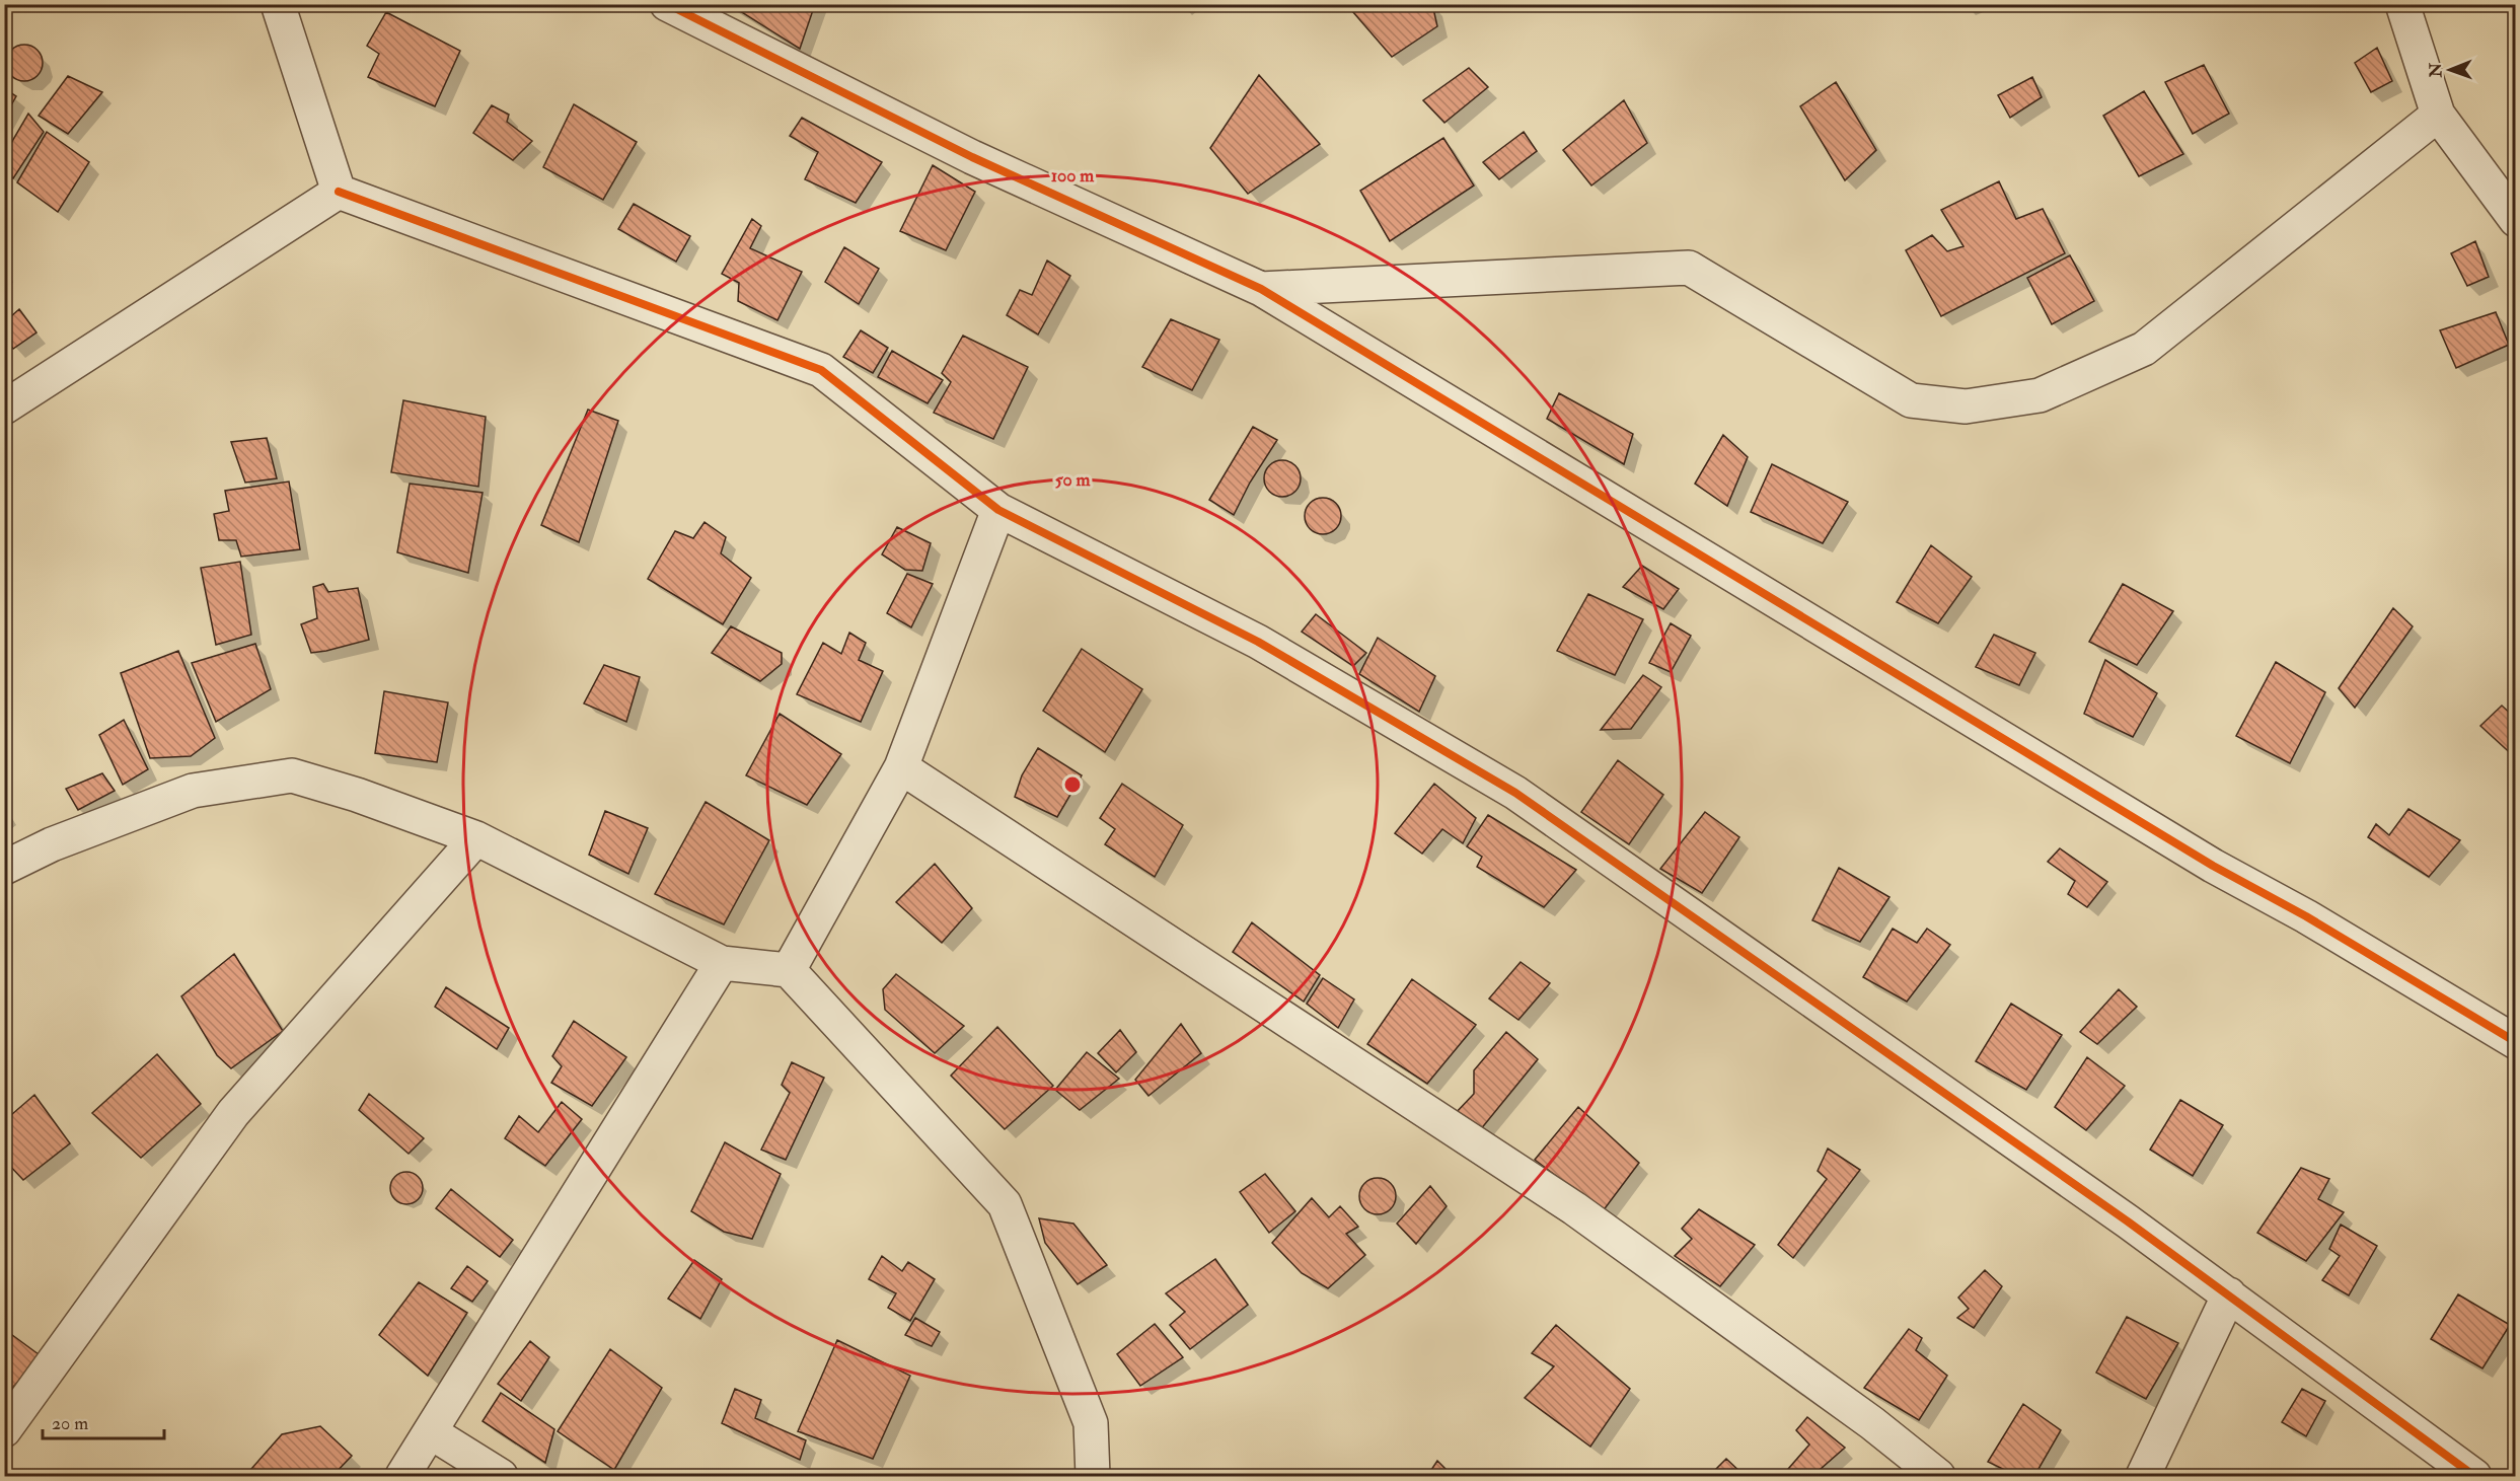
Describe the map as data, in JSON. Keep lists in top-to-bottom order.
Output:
{
  "scale_bar": "20 m",
  "north": "left",
  "rings": ["100 m", "50 m"]
}
